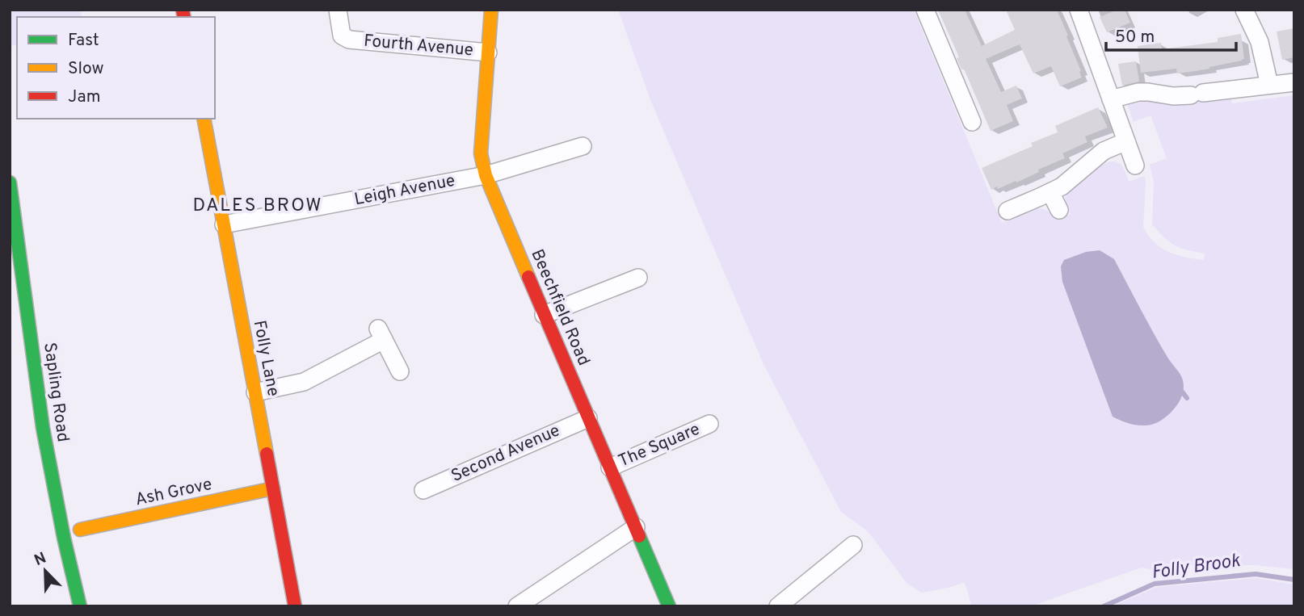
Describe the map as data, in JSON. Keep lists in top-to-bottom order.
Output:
{
  "streets": {
    "street": [
      "Fourth Avenue",
      "Leigh Avenue",
      "Beechfield Road",
      "Folly Lane",
      "Sapling Road",
      "The Square",
      "Second Avenue",
      "Ash Grove"
    ]
  },
  "crossings": [
    ["Fourth Avenue", "Beechfield Road"],
    ["Leigh Avenue", "Beechfield Road"],
    ["Leigh Avenue", "Folly Lane"],
    ["Beechfield Road", "The Square"],
    ["Beechfield Road", "Second Avenue"],
    ["Folly Lane", "Ash Grove"]
  ],
  "districts": ["DALES BROW"],
  "water": ["Folly Brook"],
  "legend": ["Fast", "Slow", "Jam"],
  "scale_bar": "50 m",
  "north": "top left"
}
